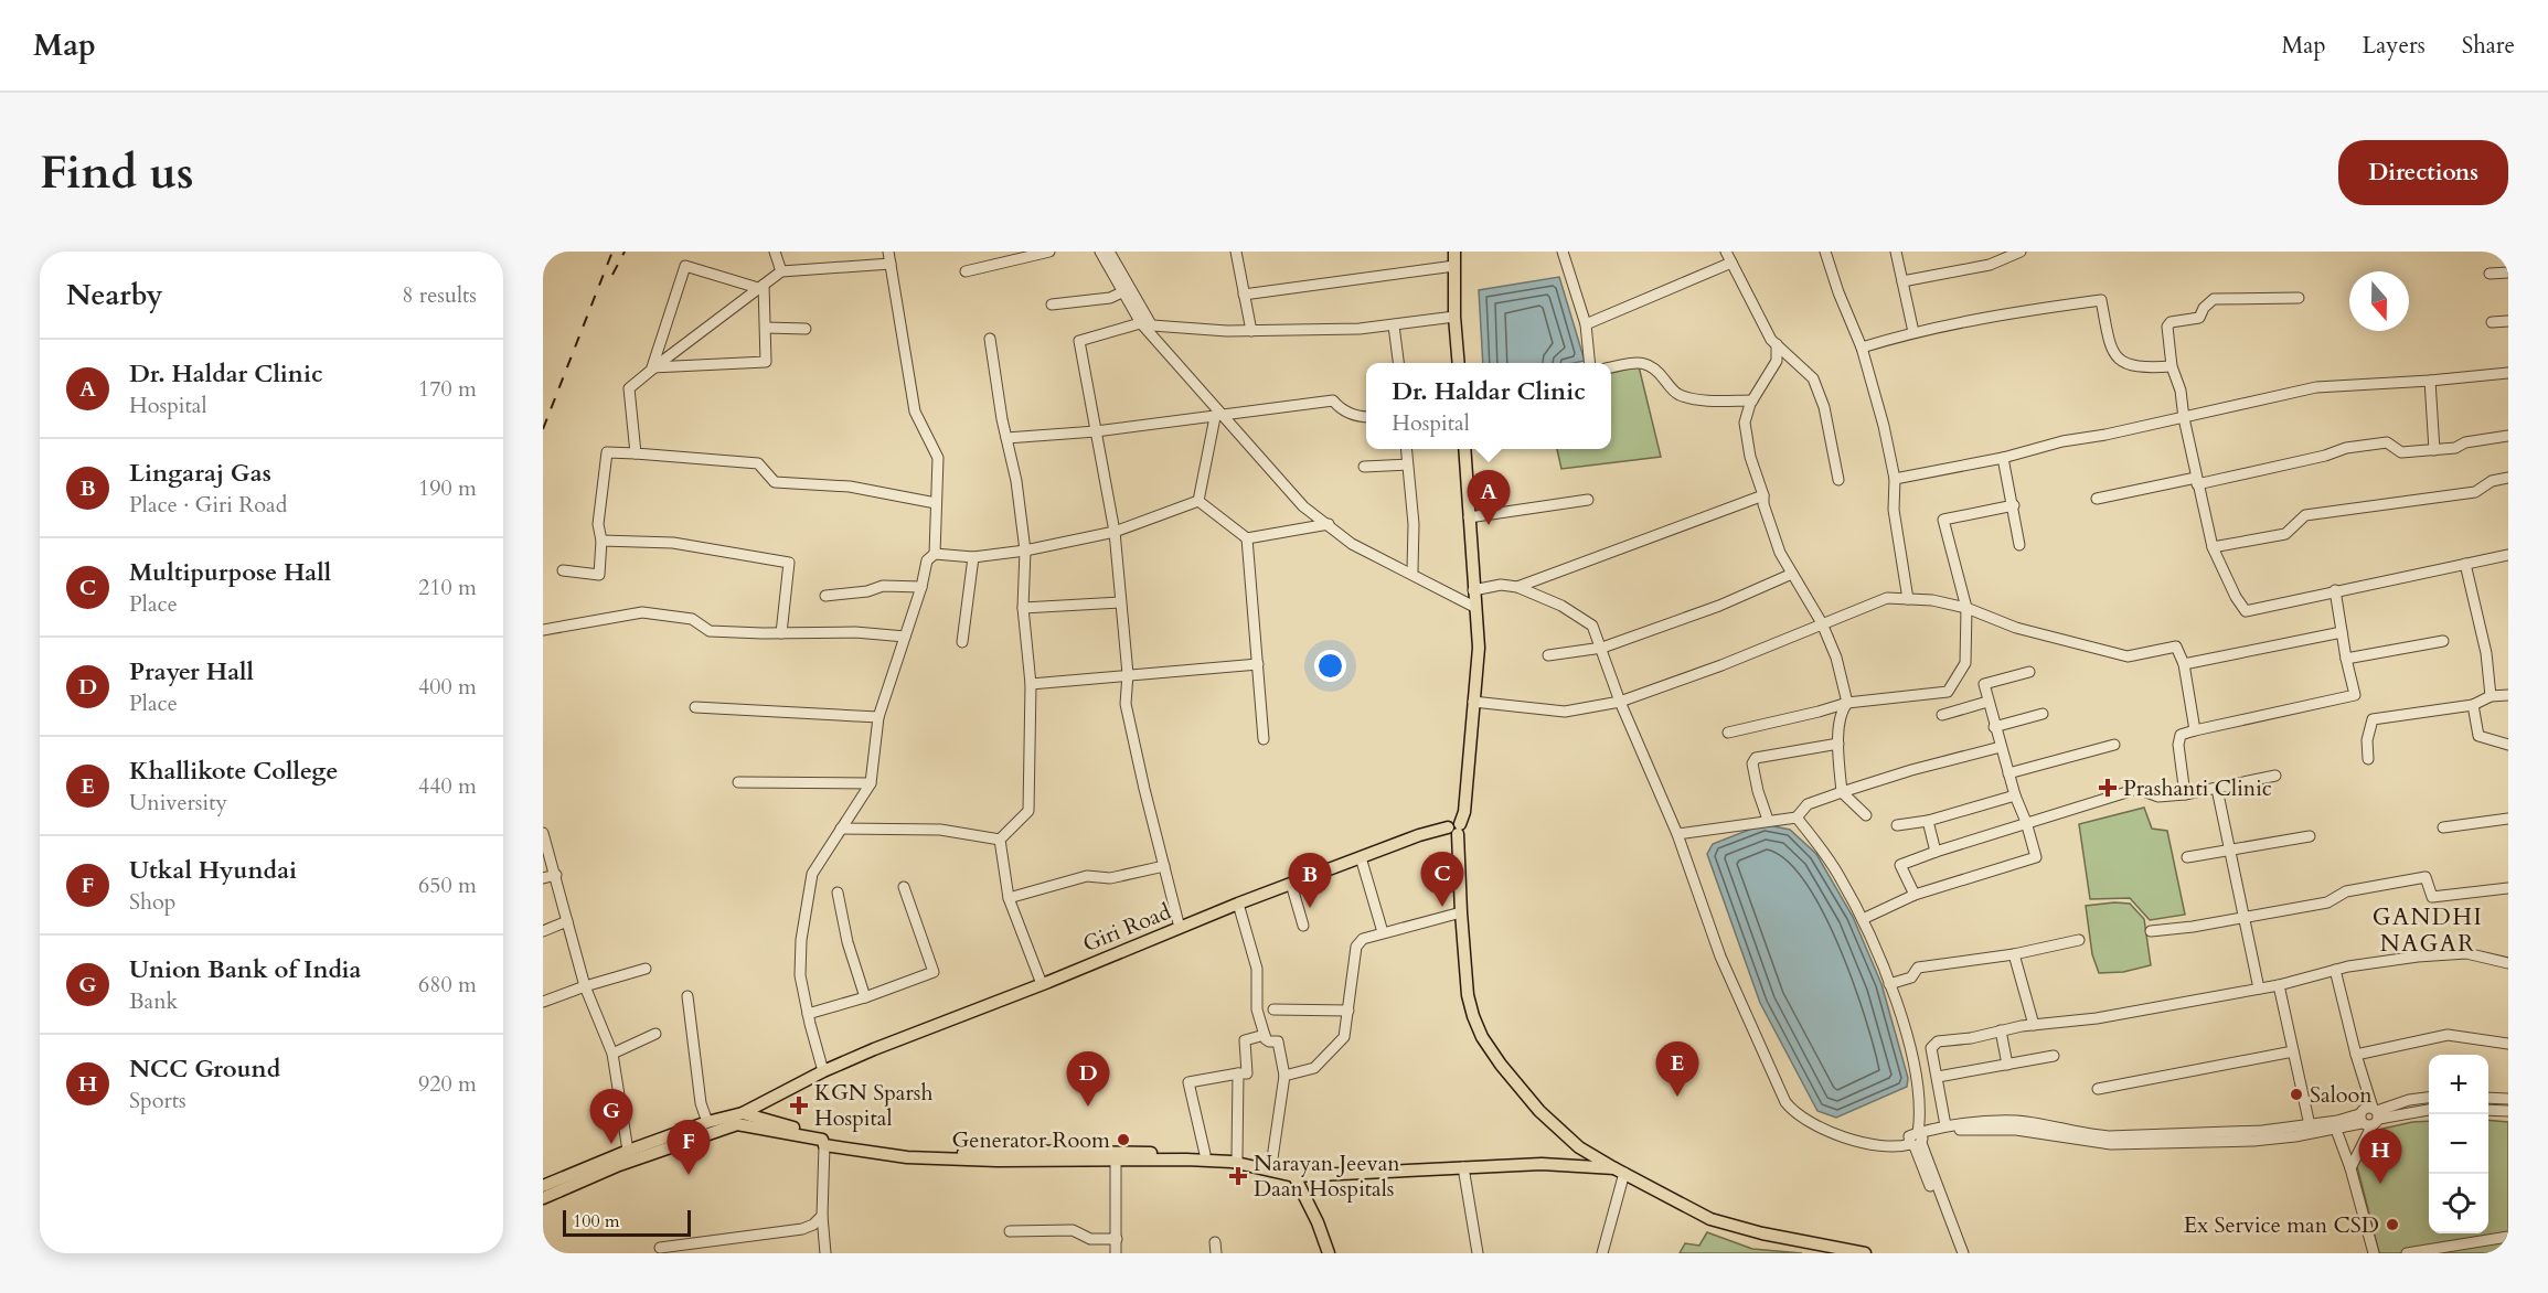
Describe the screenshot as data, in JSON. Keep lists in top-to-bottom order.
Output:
{
  "streets": {
    "main road": ["Giri Road"]
  },
  "districts": ["GANDHI NAGAR"],
  "places": {
    "health": ["Prashanti Clinic", "KGN Sparsh Hospital", "Narayan Jeevan Daan Hospitals"],
    "other": ["Saloon", "Generator Room", "Ex Service man CSD"]
  },
  "scale_bar": "100 m",
  "north": "bottom",
  "page": {
    "header": "Map",
    "nav": ["Map", "Layers", "Share"],
    "buttons": "Directions",
    "title": "Find us",
    "heading": ["Nearby", "8 results"],
    "list": [
      {
        "mark": "A",
        "name": "Dr. Haldar Clinic",
        "note": "Hospital",
        "value": "170 m"
      },
      {
        "mark": "B",
        "name": "Lingaraj Gas",
        "note": "Place · Giri Road",
        "value": "190 m"
      },
      {
        "mark": "C",
        "name": "Multipurpose Hall",
        "note": "Place",
        "value": "210 m"
      },
      {
        "mark": "D",
        "name": "Prayer Hall",
        "note": "Place",
        "value": "400 m"
      },
      {
        "mark": "E",
        "name": "Khallikote College",
        "note": "University",
        "value": "440 m"
      },
      {
        "mark": "F",
        "name": "Utkal Hyundai",
        "note": "Shop",
        "value": "650 m"
      },
      {
        "mark": "G",
        "name": "Union Bank of India",
        "note": "Bank",
        "value": "680 m"
      },
      {
        "mark": "H",
        "name": "NCC Ground",
        "note": "Sports",
        "value": "920 m"
      }
    ],
    "popup": ["Dr. Haldar Clinic", "Hospital"],
    "pins": [
      "A",
      "C",
      "B",
      "E",
      "D",
      "G",
      "F",
      "H"
    ],
    "map_buttons": ["+", "−"],
    "scale": "100 m"
  }
}
